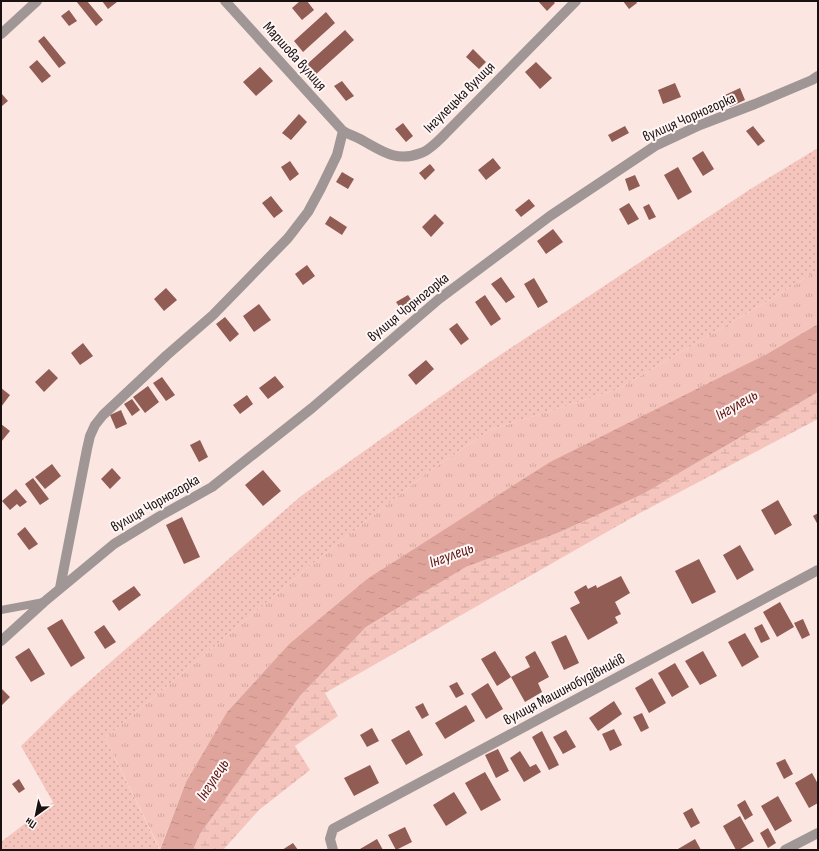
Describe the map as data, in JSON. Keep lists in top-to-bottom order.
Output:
{
  "streets": {
    "street": [
      "Маршова вулиця",
      "Інгулецька вулиця",
      "вулиця Чорногорка",
      "вулиця Машинобудівників"
    ]
  },
  "crossings": [
    ["Маршова вулиця", "Інгулецька вулиця"]
  ],
  "water": ["Інгулець"],
  "north": "bottom left"
}
